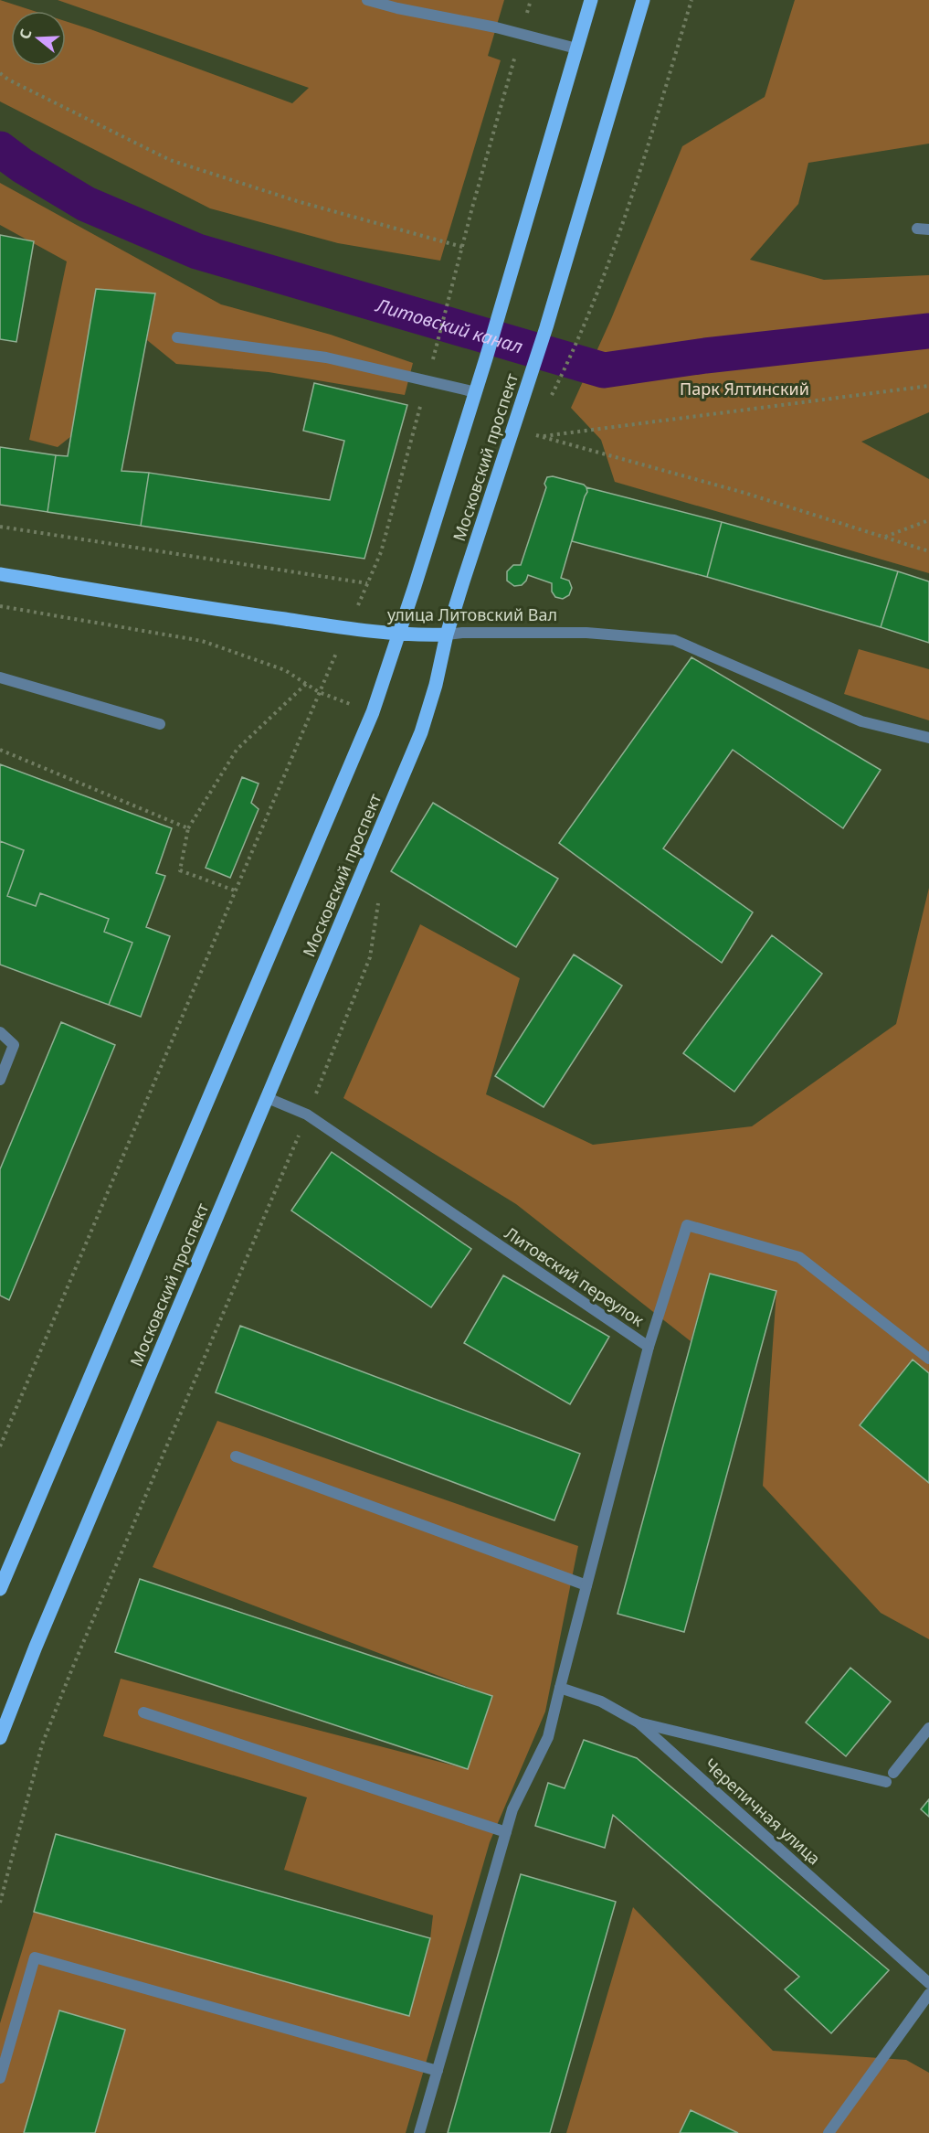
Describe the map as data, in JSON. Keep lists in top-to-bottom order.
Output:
{
  "streets": {
    "main road": ["Московский проспект", "улица Литовский Вал"],
    "street": ["Литовский переулок", "Черепичная улица"]
  },
  "crossings": [
    ["Московский проспект", "улица Литовский Вал"],
    ["Московский проспект", "Литовский переулок"],
    ["Литовский переулок", "Черепичная улица"]
  ],
  "water": ["Литовский канал"],
  "parks": ["Парк Ялтинский"],
  "north": "left"
}
